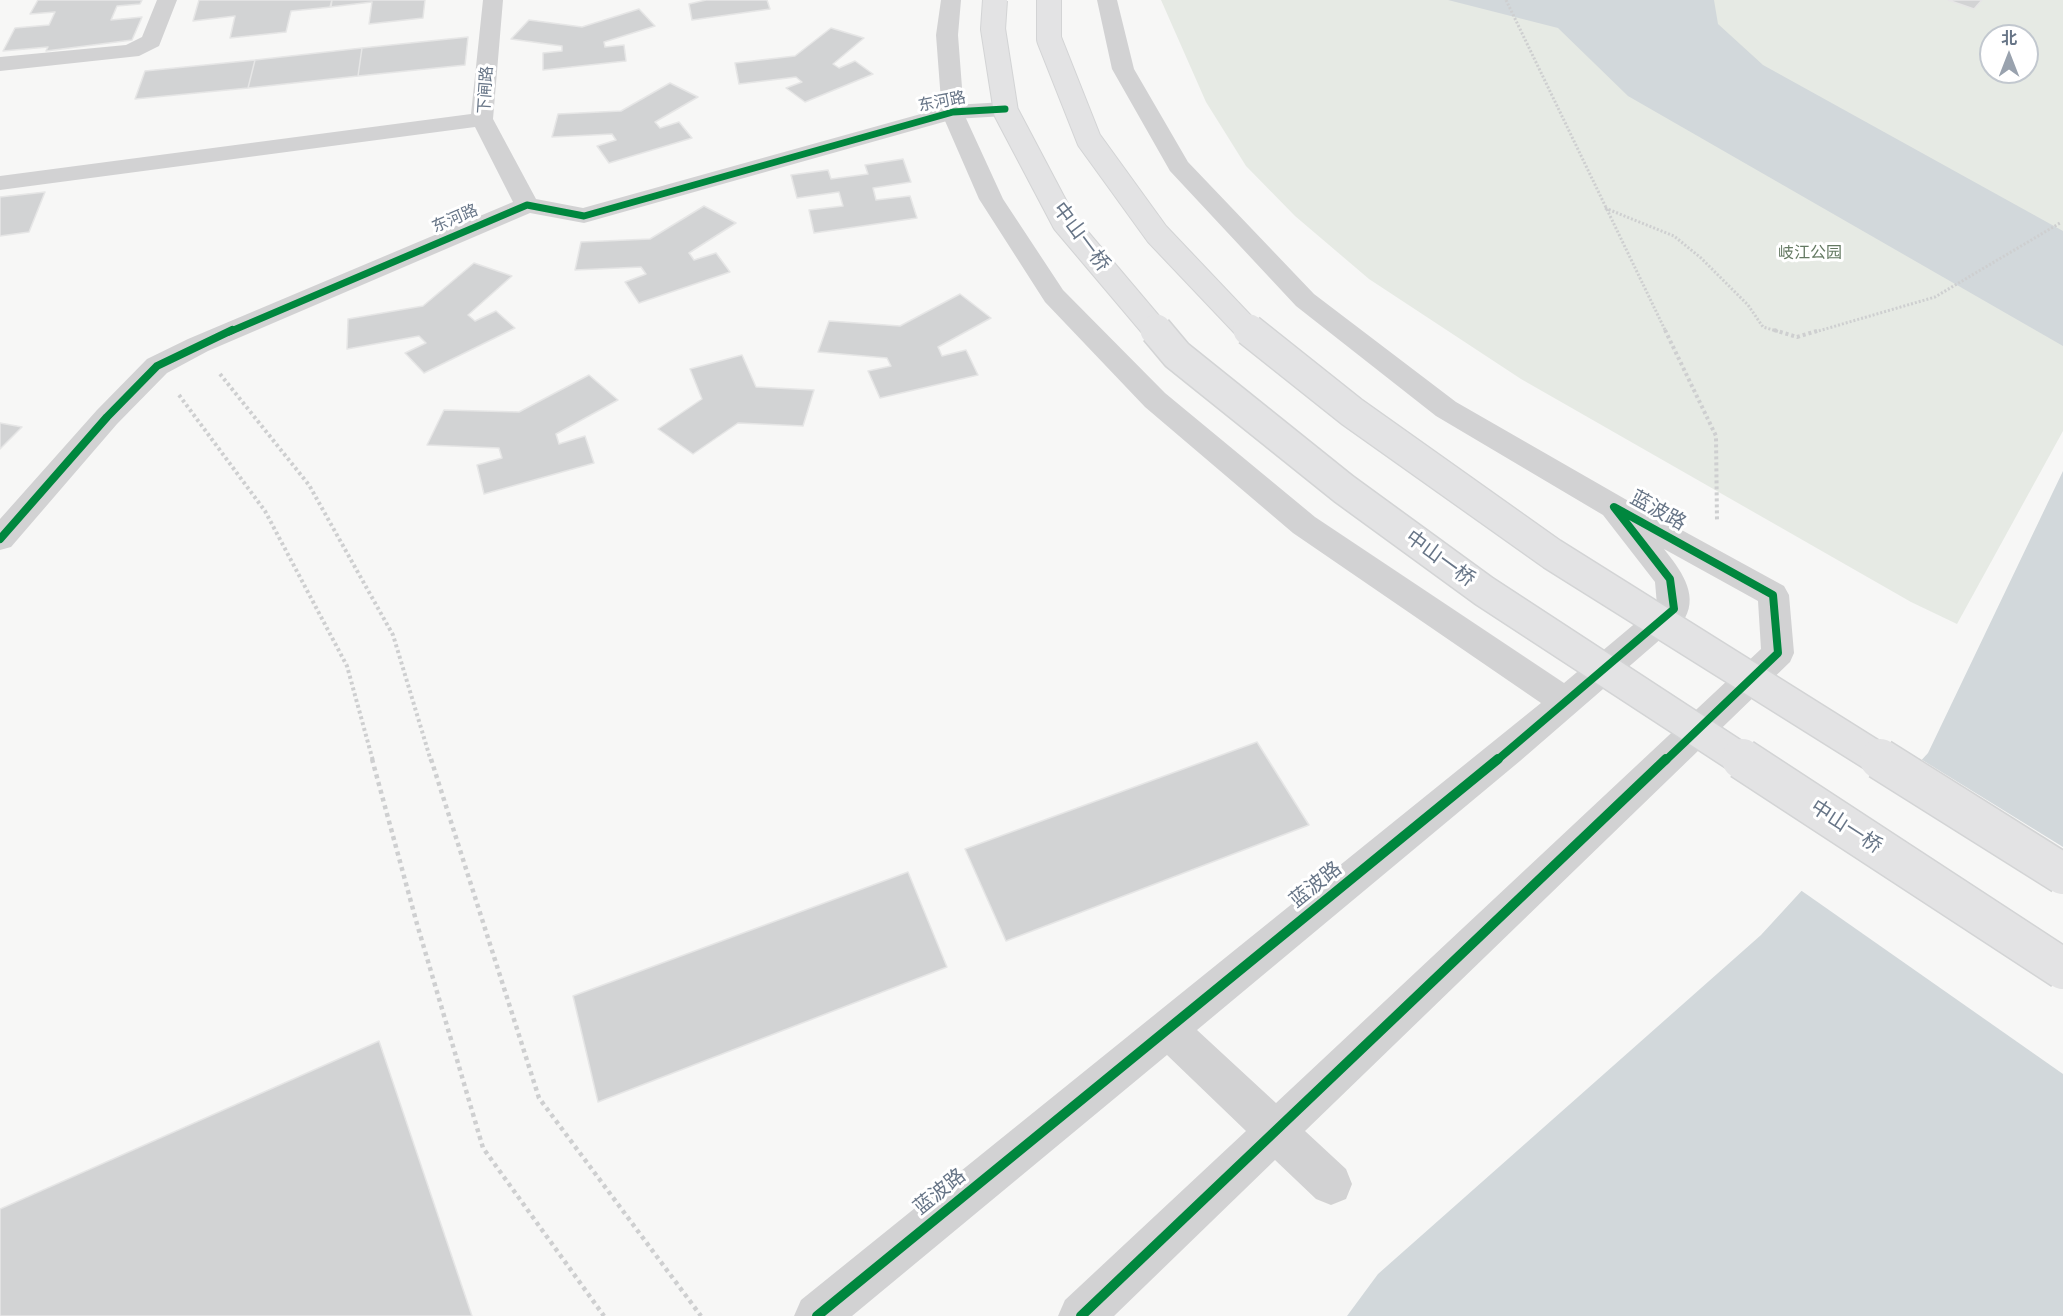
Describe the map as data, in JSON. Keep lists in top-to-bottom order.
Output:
{
  "streets": {
    "main road": ["中山一桥"],
    "street": ["下闸路", "东河路", "蓝波路"]
  },
  "crossings": [
    ["下闸路", "东河路"],
    ["东河路", "中山一桥"]
  ],
  "parks": ["岐江公园"],
  "north": "top"
}
